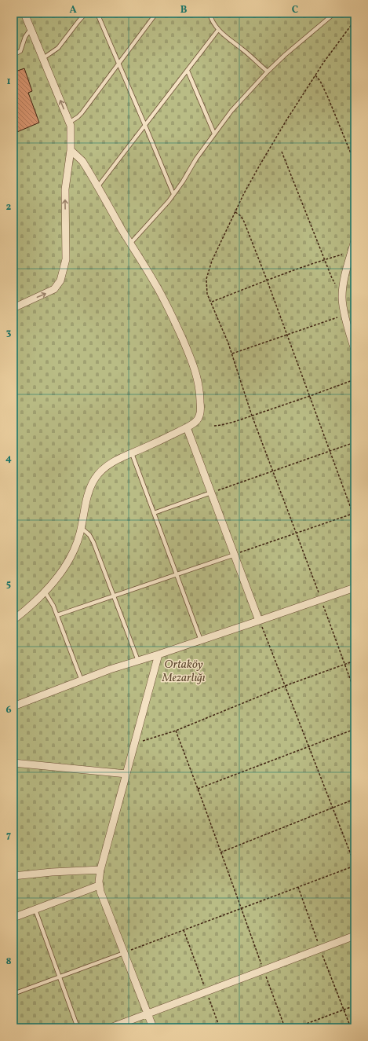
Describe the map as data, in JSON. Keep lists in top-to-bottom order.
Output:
{
  "parks": ["Ortaköy Mezarlığı"],
  "grid": {
    "columns": ["A", "B", "C"],
    "rows": [
      "1",
      "2",
      "3",
      "4",
      "5",
      "6",
      "7",
      "8"
    ]
  }
}
